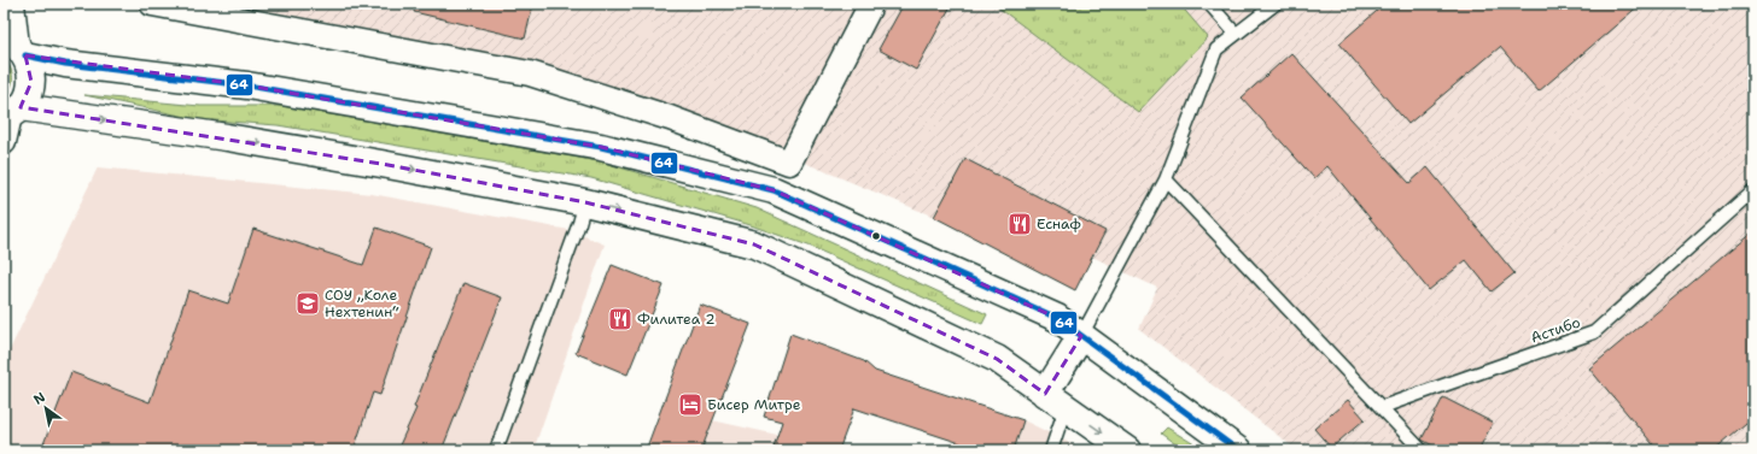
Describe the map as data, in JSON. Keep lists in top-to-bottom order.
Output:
{
  "streets": {
    "lane": ["Астибо"]
  },
  "places": {
    "restaurant": ["Еснаф", "Филитеа 2"],
    "school or university": ["СОУ „Коле Нехтенин“"],
    "hotel": ["Бисер Митре"]
  },
  "lines": ["transit line 64"],
  "north": "top left"
}
